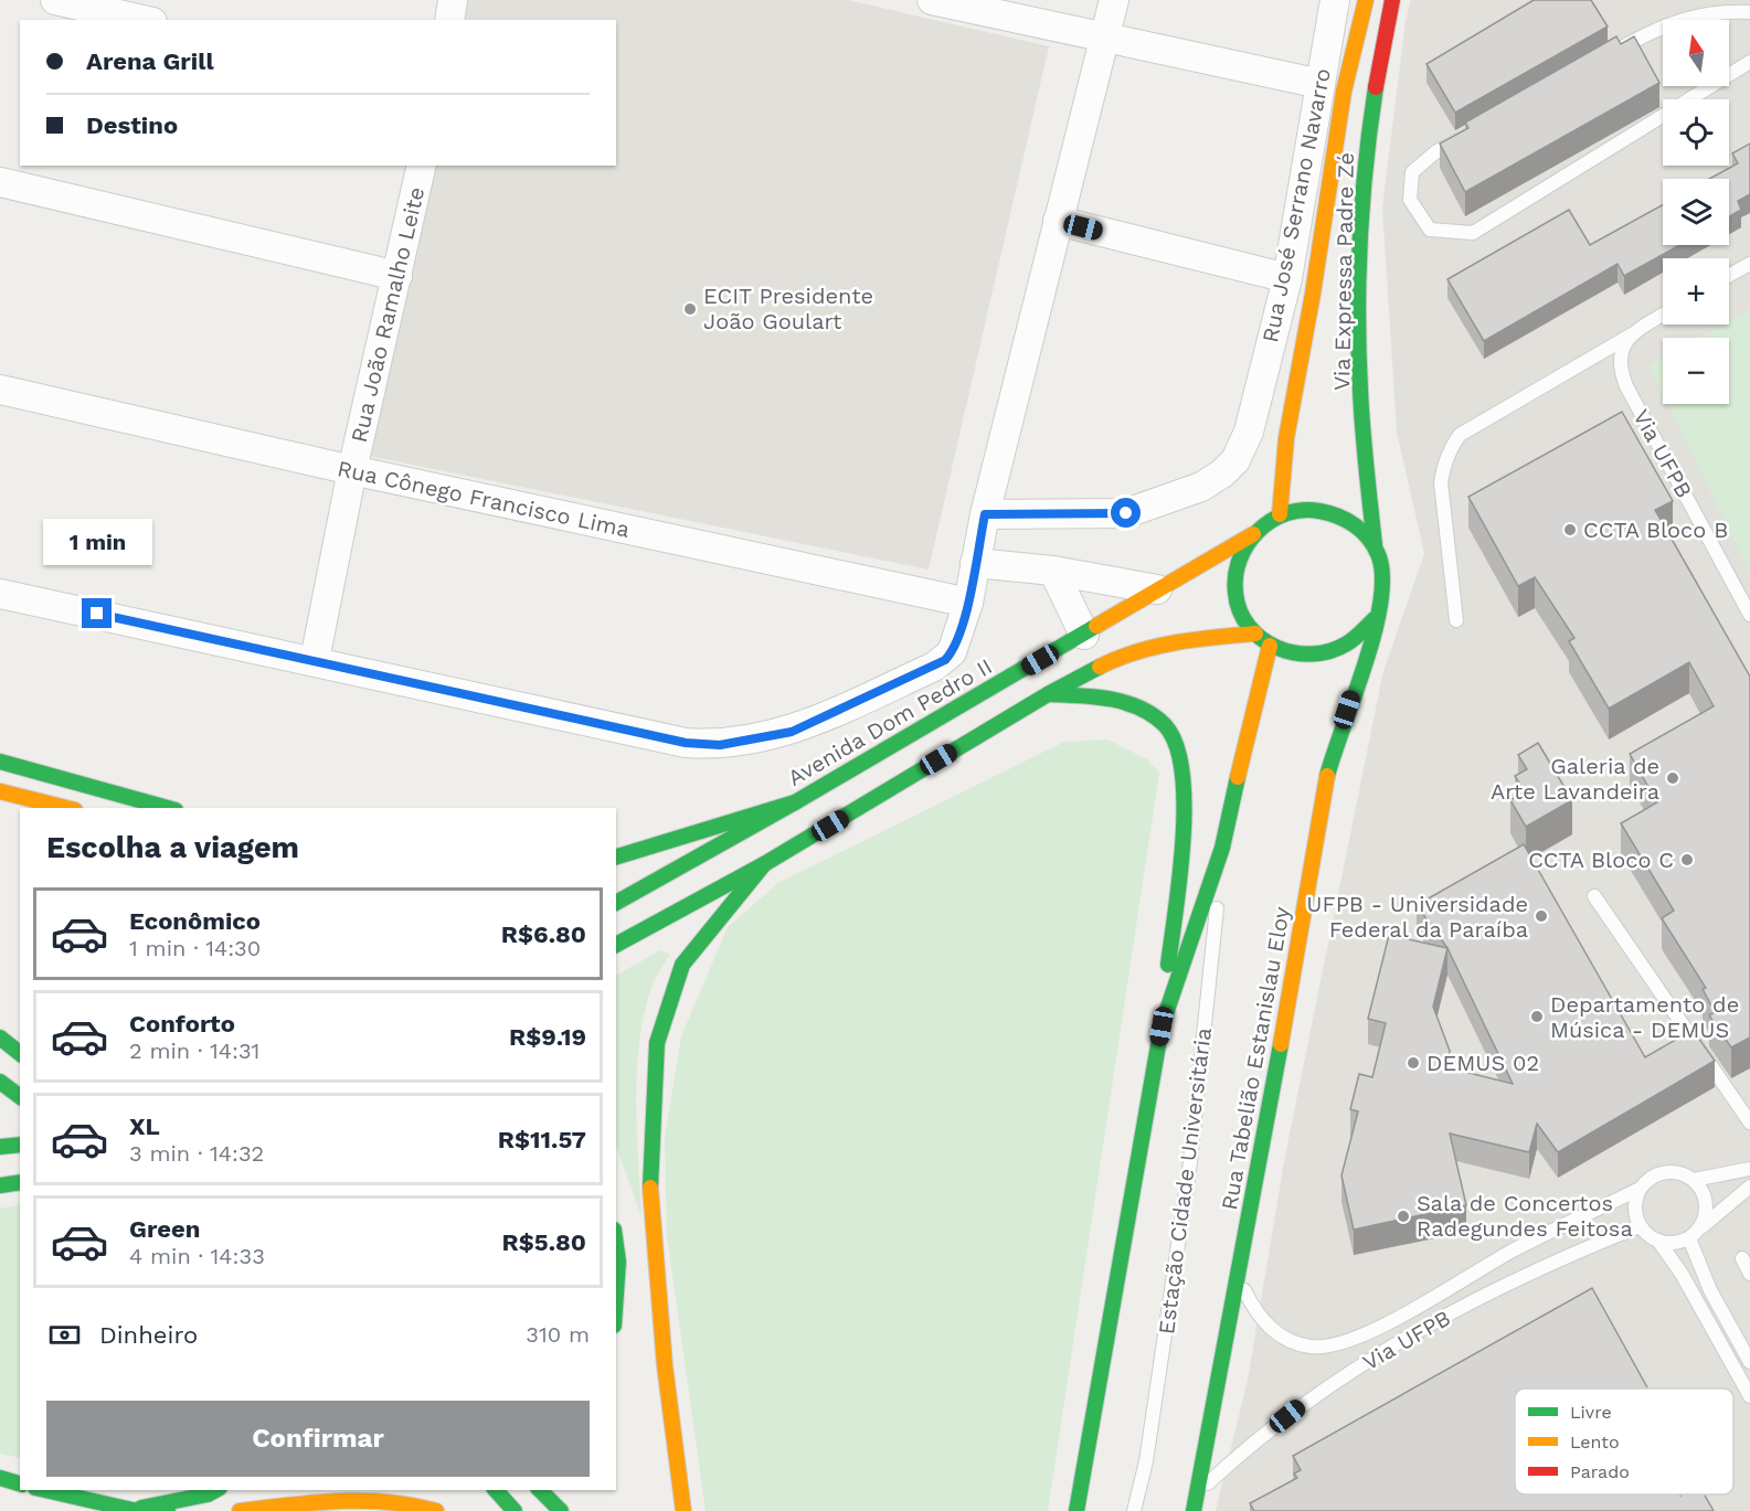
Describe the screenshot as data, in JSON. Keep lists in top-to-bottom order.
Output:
{
  "streets": {
    "main road": ["Via Expressa Padre Zé", "Avenida Dom Pedro II", "Rua Tabelião Estanislau Eloy"],
    "street": ["Rua José Serrano Navarro", "Rua João Ramalho Leite", "Rua Cônego Francisco Lima"],
    "lane": ["Via UFPB", "Estação Cidade Universitária"]
  },
  "crossings": [
    ["Via Expressa Padre Zé", "Avenida Dom Pedro II"],
    ["Via Expressa Padre Zé", "Rua Tabelião Estanislau Eloy"],
    ["Rua João Ramalho Leite", "Rua Cônego Francisco Lima"],
    ["Via UFPB", "Rua Tabelião Estanislau Eloy"],
    ["Avenida Dom Pedro II", "Rua Tabelião Estanislau Eloy"]
  ],
  "places": [
    "ECIT Presidente João Goulart",
    "CCTA Bloco B",
    "Galeria de Arte Lavandeira",
    "CCTA Bloco C",
    "UFPB - Universidade Federal da Paraíba",
    "Departamento de Música - DEMUS",
    "DEMUS 02",
    "Sala de Concertos Radegundes Feitosa"
  ],
  "legend": ["Livre", "Lento", "Parado"],
  "north": "top",
  "page": {
    "map_buttons": ["+", "−"],
    "banner": ["Arena Grill", "Destino"],
    "bubble": "1 min",
    "heading": "Escolha a viagem",
    "list": [
      {
        "name": "Econômico",
        "note": "1 min · 14:30",
        "value": "R$6.80"
      },
      {
        "name": "Conforto",
        "note": "2 min · 14:31",
        "value": "R$9.19"
      },
      {
        "name": "XL",
        "note": "3 min · 14:32",
        "value": "R$11.57"
      },
      {
        "name": "Green",
        "note": "4 min · 14:33",
        "value": "R$5.80"
      }
    ],
    "pay": ["Dinheiro", "310 m"],
    "buttons": "Confirmar"
  }
}
